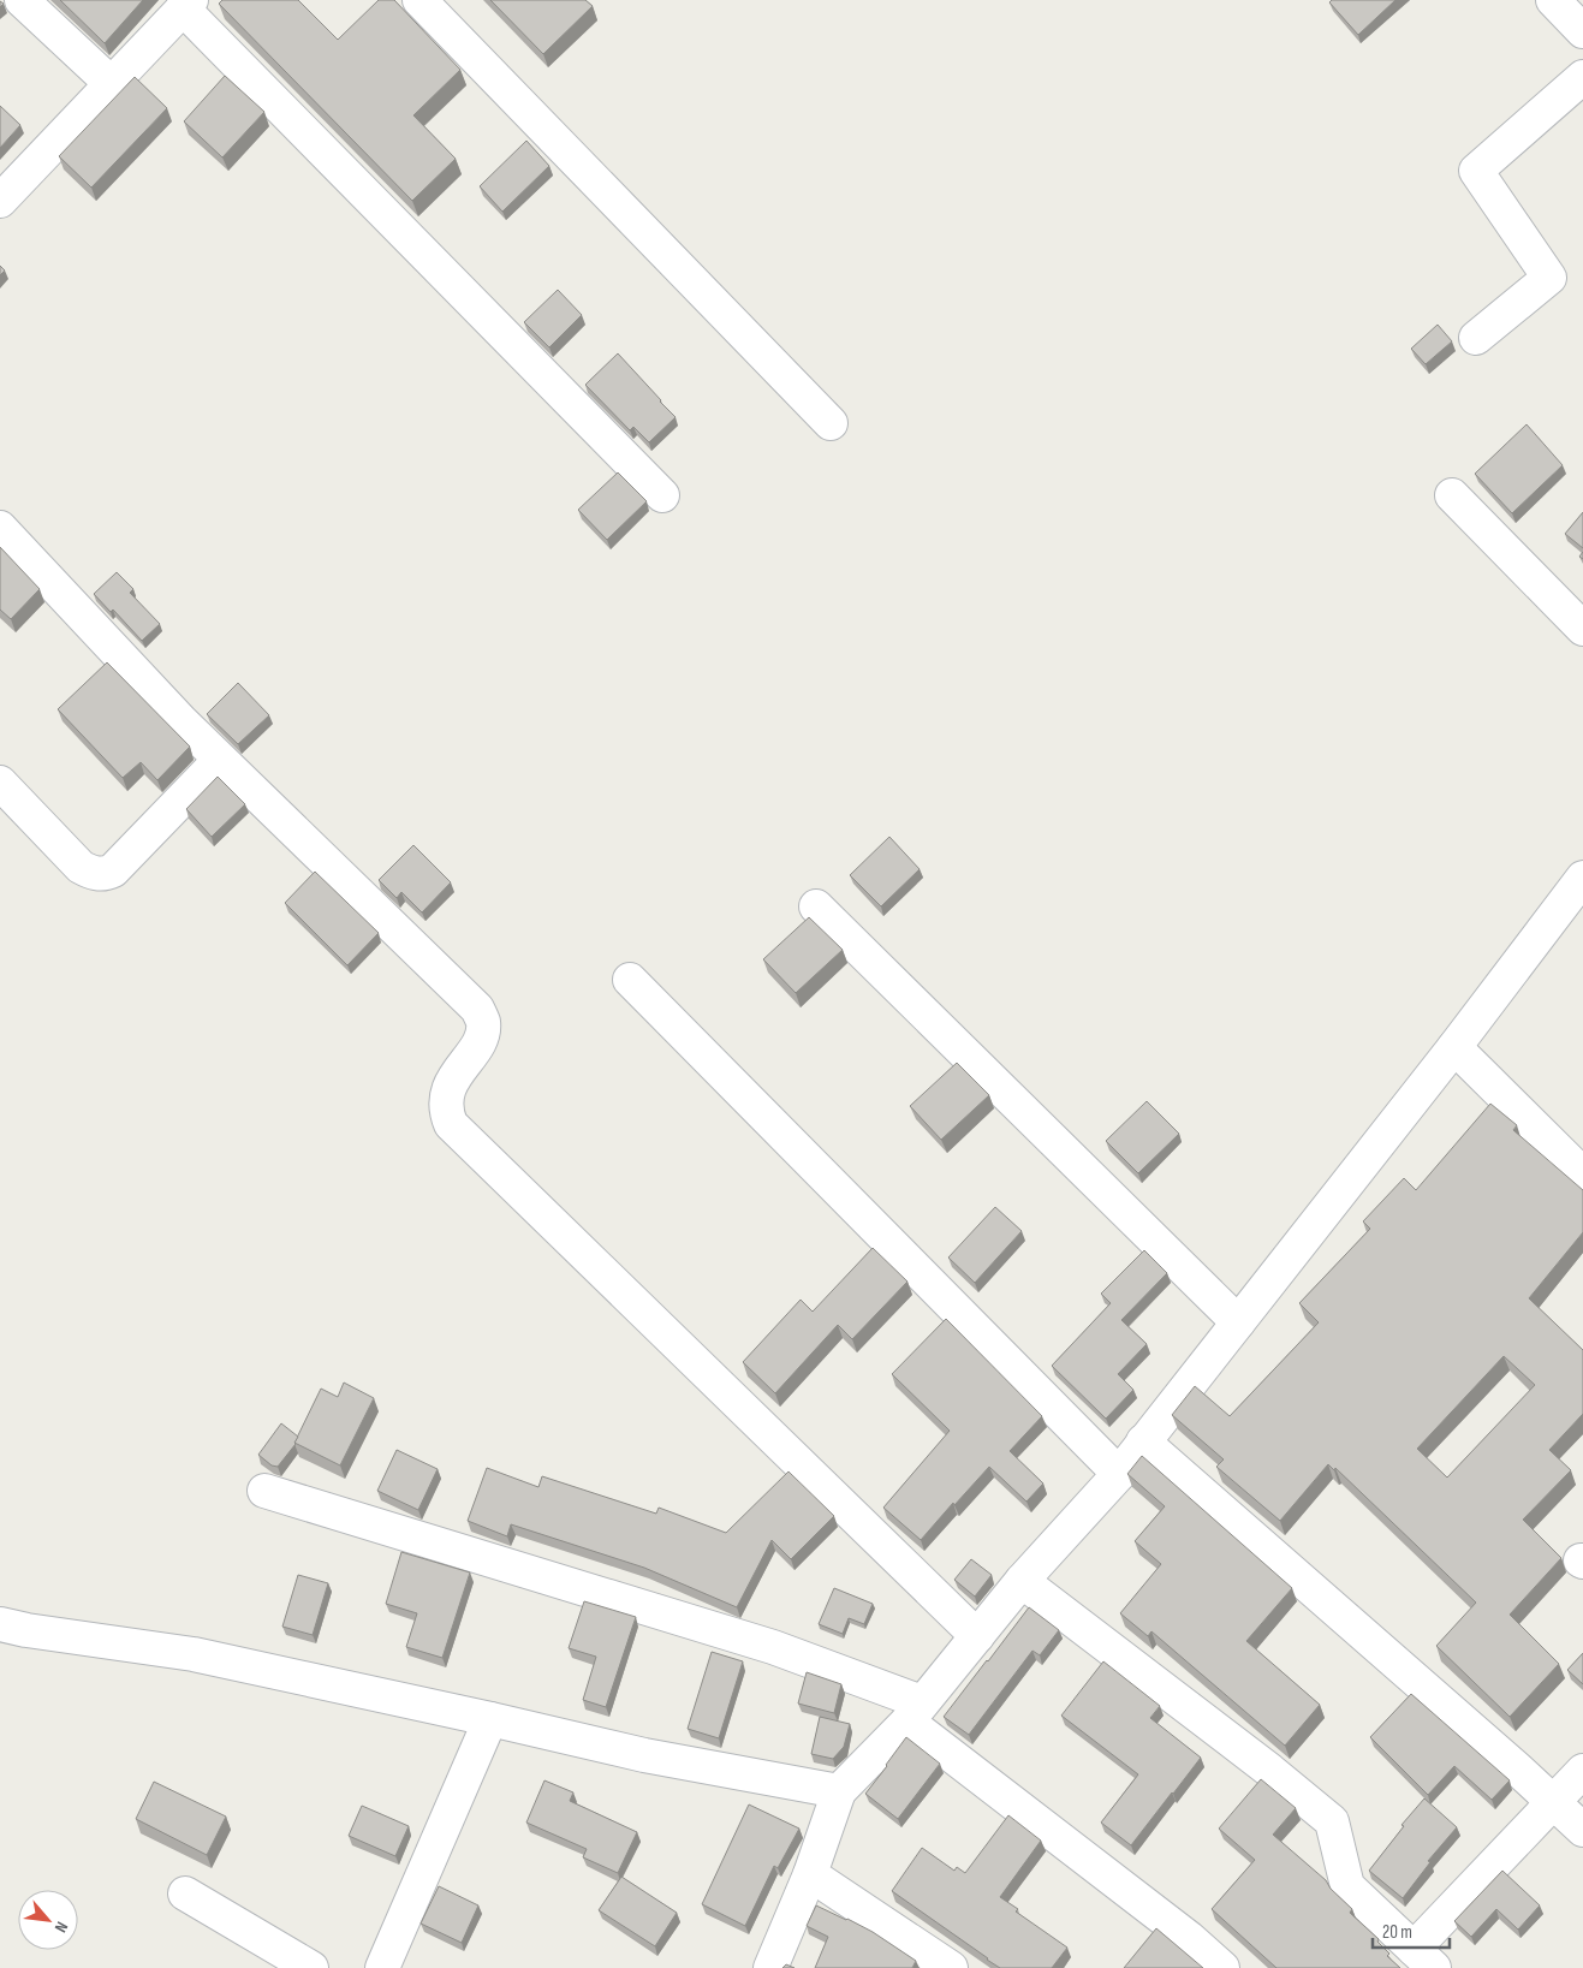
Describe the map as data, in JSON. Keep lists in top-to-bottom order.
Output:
{
  "scale_bar": "20 m",
  "north": "bottom right"
}
